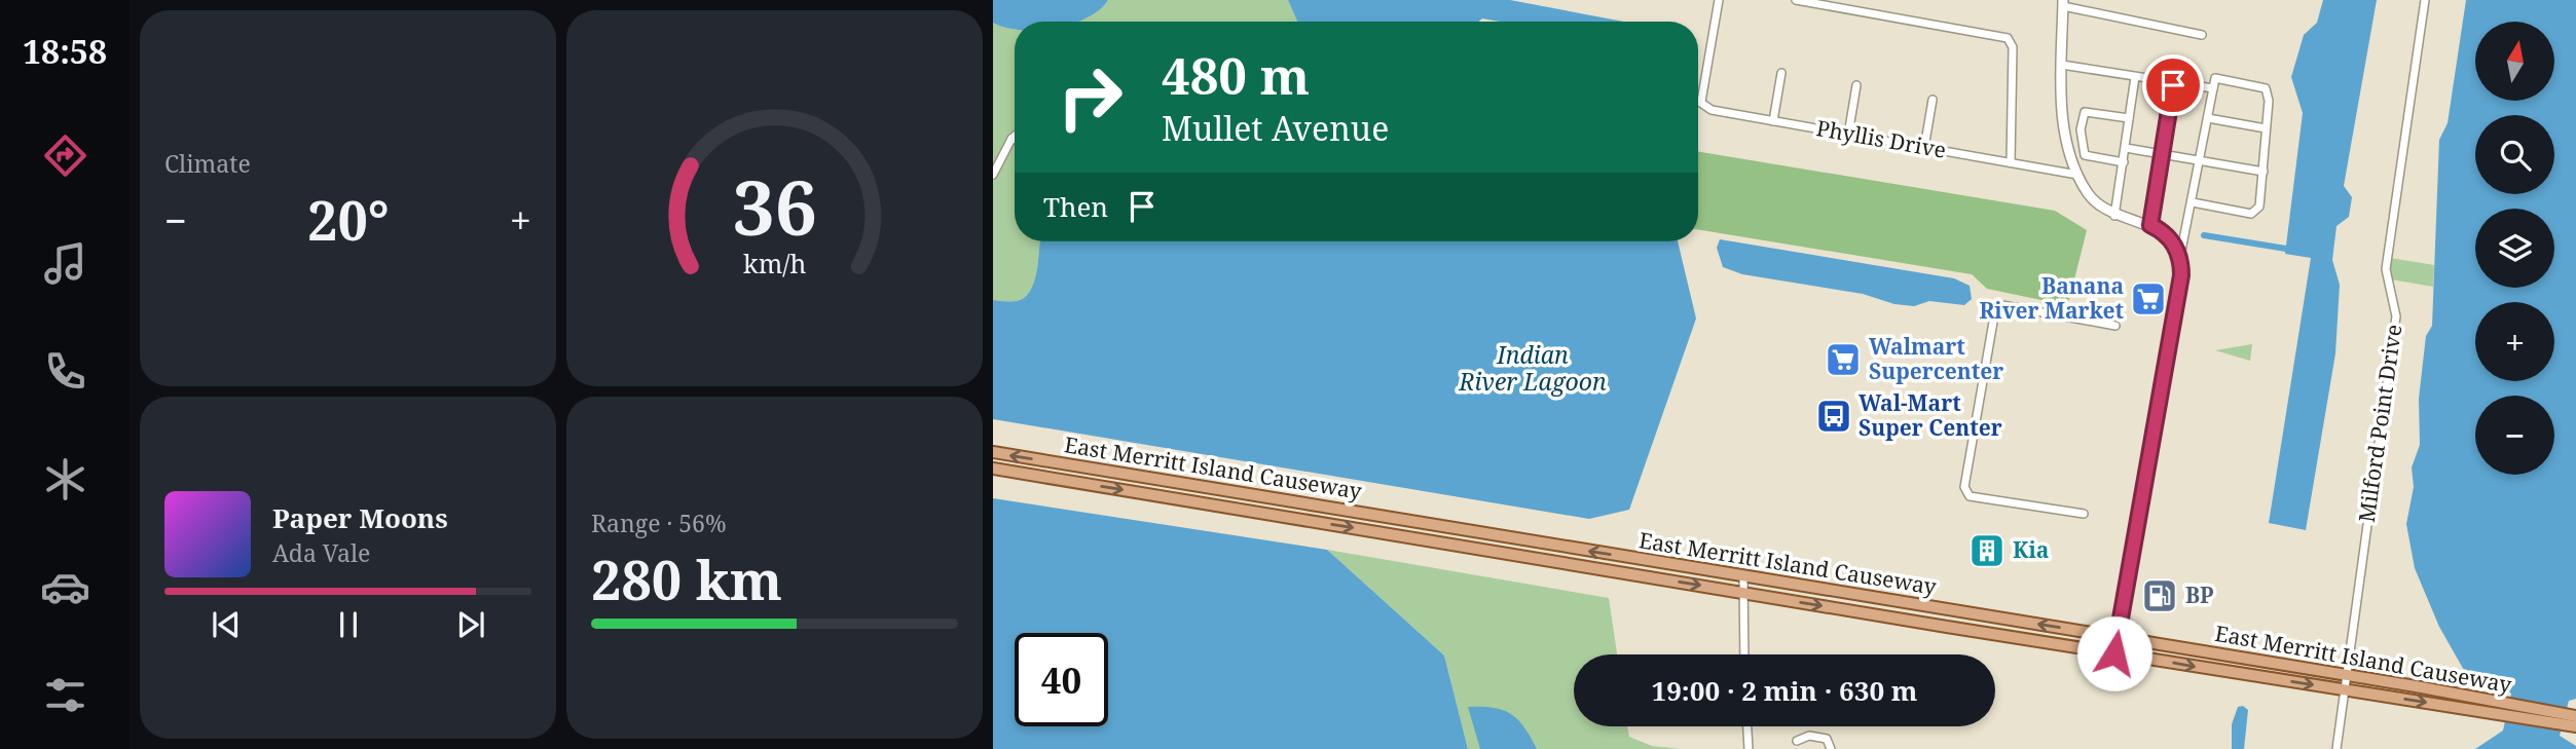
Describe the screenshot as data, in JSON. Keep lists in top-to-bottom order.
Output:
{
  "streets": {
    "main road": ["East Merritt Island Causeway"],
    "street": ["Phyllis Drive", "Milford Point Drive"]
  },
  "crossings": [
    ["Milford Point Drive", "East Merritt Island Causeway"]
  ],
  "water": ["Indian River Lagoon"],
  "places": {
    "supermarket": ["Banana River Market", "Walmart Supercenter"],
    "bus stop": ["Wal-Mart Super Center"],
    "building": ["Kia"],
    "fuel station": ["BP"]
  },
  "north": "top",
  "page": {
    "tabs": "18:58",
    "tile": [
      "Climate",
      ["Range · 56%", "280 km"]
    ],
    "map_buttons": ["+", "−"],
    "turn": ["480 m", "Mullet Avenue"],
    "then": "Then",
    "heat": ["−", "20°", "+"],
    "song": ["Paper Moons", "Ada Vale"],
    "limit": "40",
    "trip": "19:00 · 2 min · 630 m",
    "gauge": ["36", "km/h"]
  }
}
